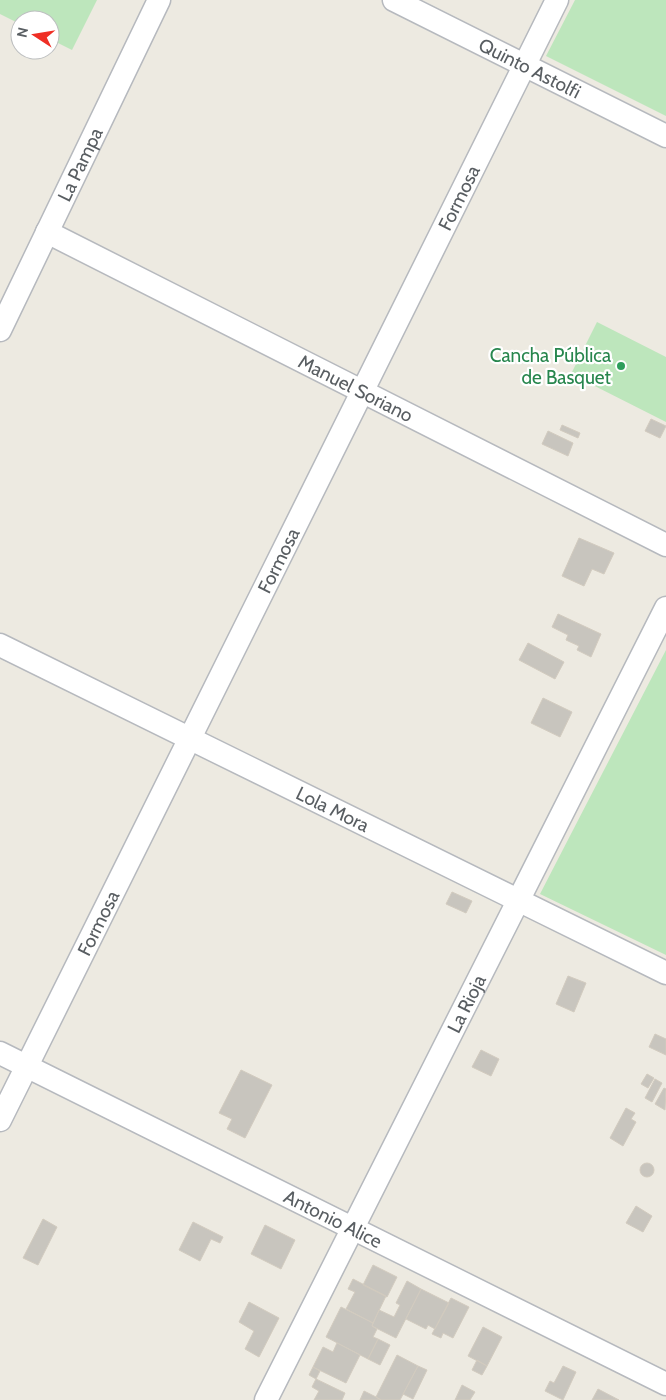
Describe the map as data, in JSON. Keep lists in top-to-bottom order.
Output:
{
  "streets": {
    "street": [
      "Quinto Astolfi",
      "La Pampa",
      "Formosa",
      "Manuel Soriano",
      "Lola Mora",
      "La Rioja",
      "Antonio Alice"
    ]
  },
  "crossings": [
    ["Quinto Astolfi", "Formosa"],
    ["La Pampa", "Manuel Soriano"],
    ["Formosa", "Manuel Soriano"],
    ["Formosa", "Lola Mora"],
    ["Formosa", "Antonio Alice"],
    ["Lola Mora", "La Rioja"],
    ["La Rioja", "Antonio Alice"]
  ],
  "places": ["Cancha Pública de Basquet"],
  "north": "left"
}
